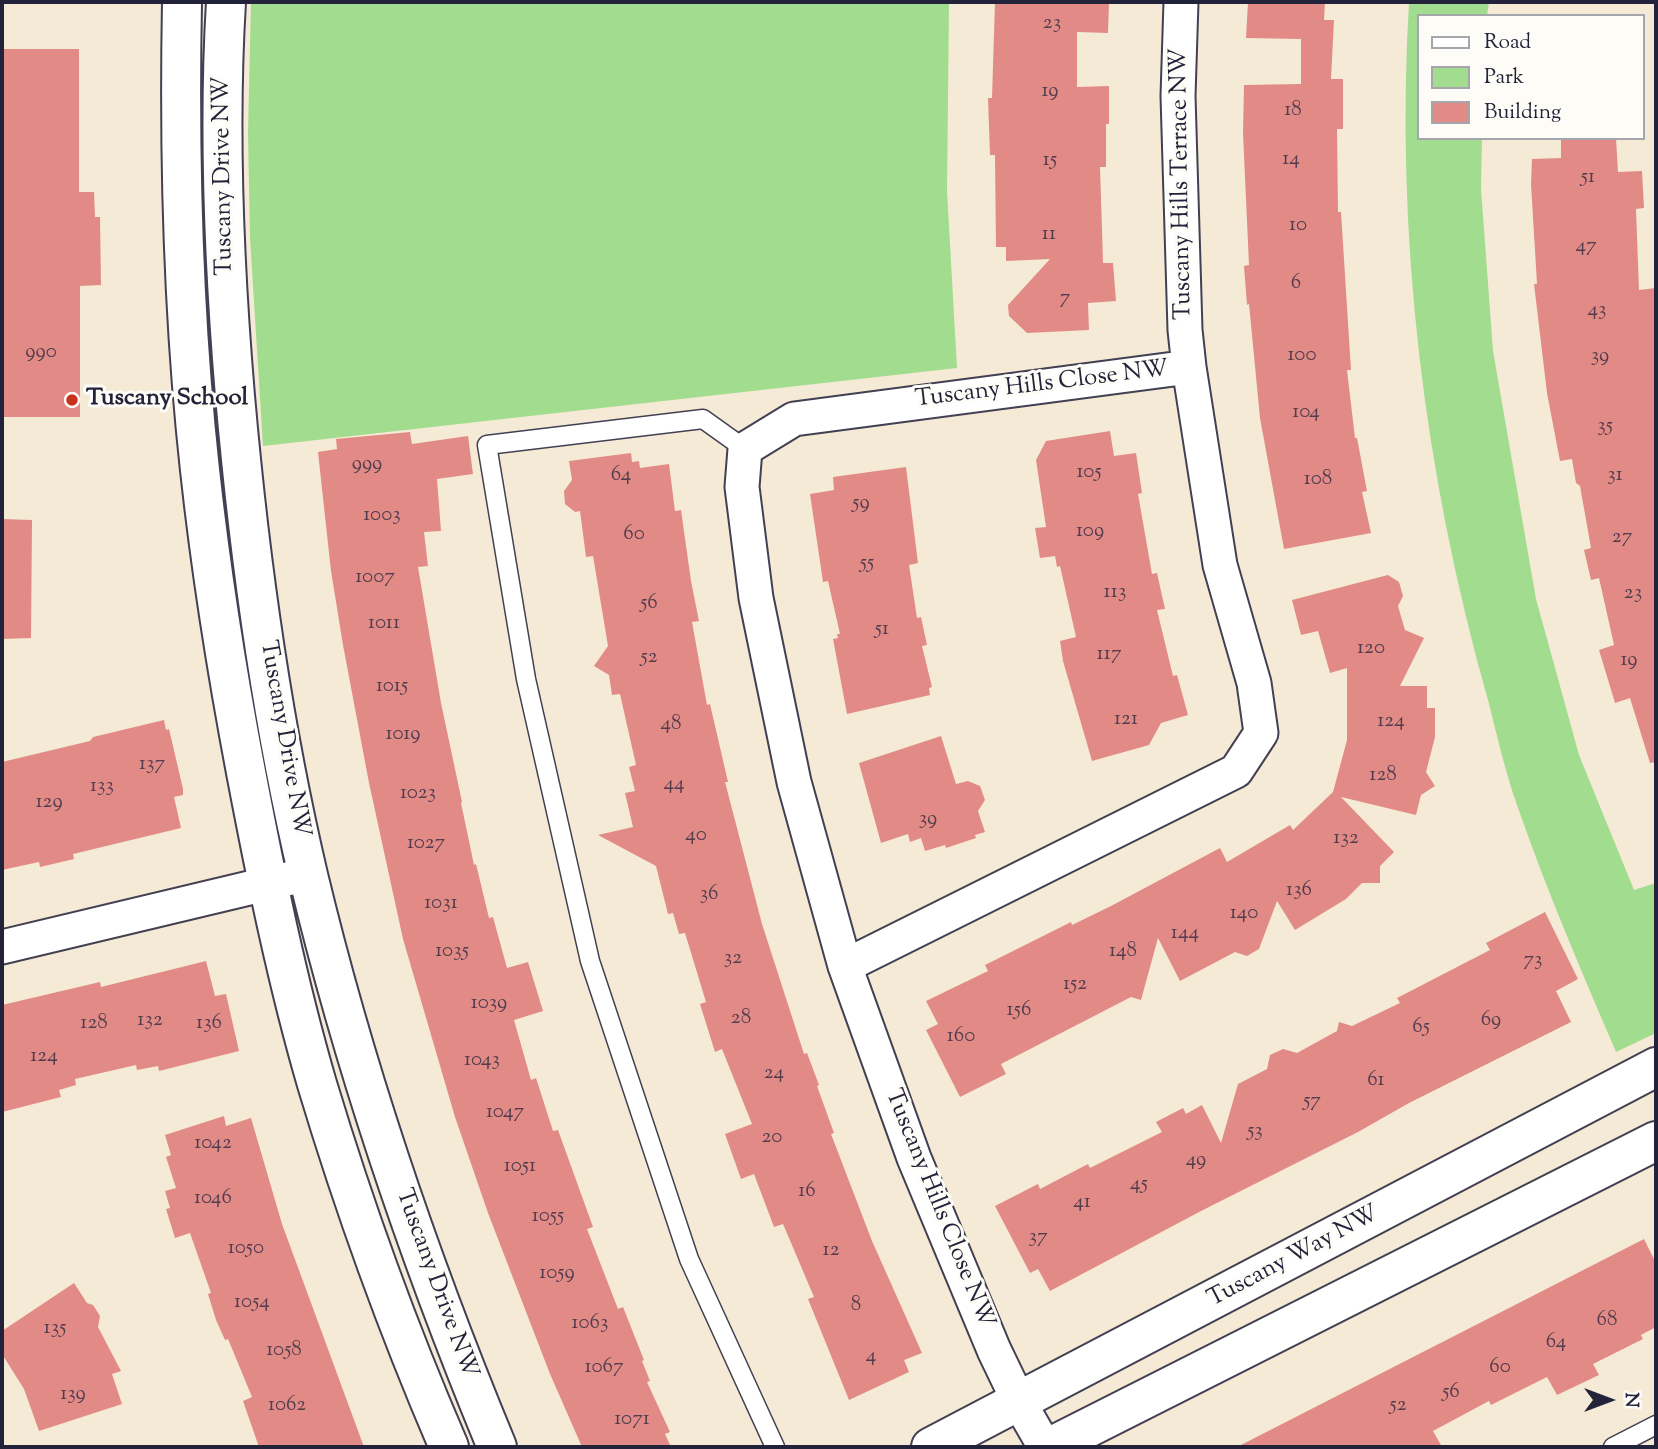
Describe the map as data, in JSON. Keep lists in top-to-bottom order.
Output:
{
  "streets": {
    "street": [
      "Tuscany Drive NW",
      "Tuscany Hills Terrace NW",
      "Tuscany Hills Close NW",
      "Tuscany Way NW"
    ]
  },
  "crossings": [
    ["Tuscany Hills Terrace NW", "Tuscany Hills Close NW"],
    ["Tuscany Hills Close NW", "Tuscany Way NW"]
  ],
  "places": ["Tuscany School"],
  "house_numbers": [
    "23",
    "19",
    "18",
    "14",
    "15",
    "51",
    "10",
    "11",
    "47",
    "6",
    "7",
    "43",
    "990",
    "100",
    "39",
    "104",
    "35",
    "999",
    "105",
    "64",
    "31",
    "108",
    "59",
    "1003",
    "109",
    "60",
    "27",
    "55",
    "1007",
    "113",
    "23",
    "56",
    "1011",
    "51",
    "120",
    "117",
    "52",
    "19",
    "1015",
    "121",
    "124",
    "48",
    "1019",
    "137",
    "128",
    "44",
    "133",
    "1023",
    "129",
    "39",
    "40",
    "132",
    "1027",
    "136",
    "36",
    "1031",
    "140",
    "144",
    "1035",
    "148",
    "32",
    "73",
    "152",
    "1039",
    "156",
    "28",
    "132",
    "69",
    "128",
    "136",
    "65",
    "160",
    "124",
    "1043",
    "24",
    "61",
    "57",
    "1047",
    "53",
    "20",
    "1042",
    "49",
    "1051",
    "45",
    "16",
    "1046",
    "41",
    "1055",
    "37",
    "1050",
    "12",
    "1059",
    "1054",
    "8",
    "68",
    "1063",
    "135",
    "64",
    "1058",
    "4",
    "1067",
    "60",
    "56",
    "139",
    "1062",
    "52",
    "1071"
  ],
  "legend": ["Road", "Park", "Building"],
  "north": "right"
}
